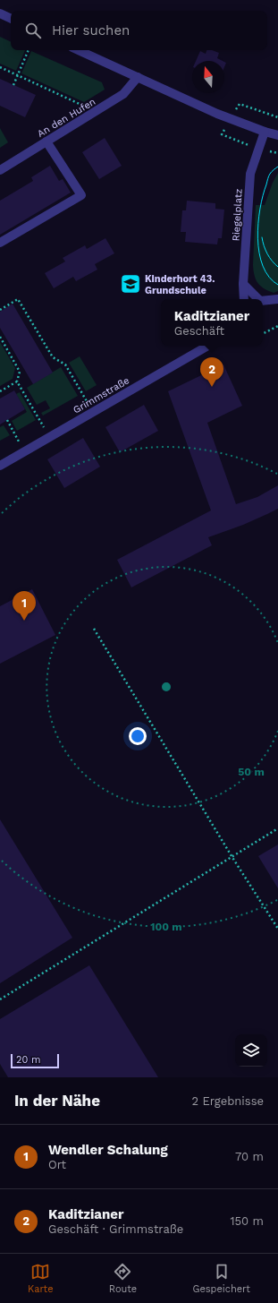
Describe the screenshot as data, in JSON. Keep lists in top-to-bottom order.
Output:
{
  "streets": {
    "street": ["An den Hufen", "Riegelplatz", "Grimmstraße"]
  },
  "places": {
    "school or university": ["Kinderhort 43. Grundschule"]
  },
  "scale_bar": "20 m",
  "north": "top",
  "page": {
    "search": "Hier suchen",
    "popup": ["Kaditzianer", "Geschäft"],
    "pins": ["2", "1"],
    "scale": "20 m",
    "heading": ["In der Nähe", "2 Ergebnisse"],
    "list": [
      {
        "mark": "1",
        "name": "Wendler Schalung",
        "note": "Ort",
        "value": "70 m"
      },
      {
        "mark": "2",
        "name": "Kaditzianer",
        "note": "Geschäft · Grimmstraße",
        "value": "150 m"
      }
    ],
    "nav": ["Karte", "Route", "Gespeichert"]
  },
  "rings": ["50 m", "100 m"]
}
